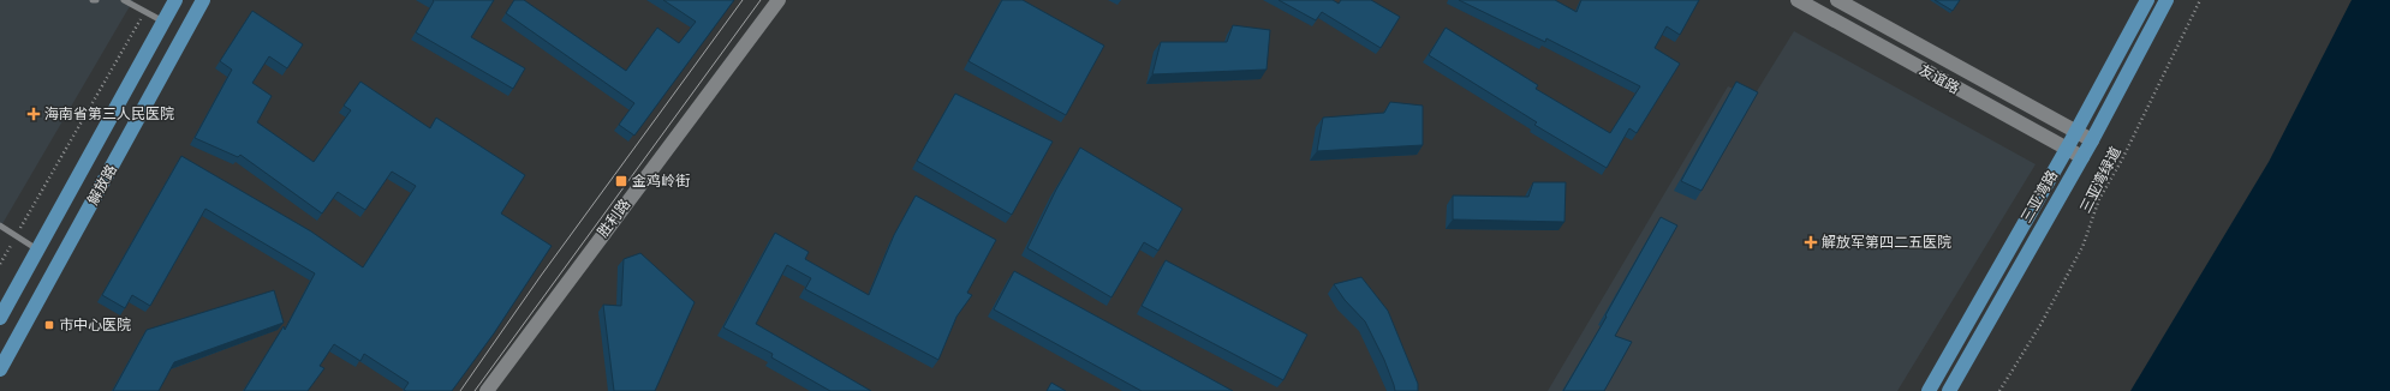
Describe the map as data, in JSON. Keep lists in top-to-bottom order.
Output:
{
  "streets": {
    "main road": [
      "友谊路",
      "解放路",
      "三亚湾路",
      "胜利路"
    ],
    "path": ["三亚湾绿道"]
  },
  "crossings": [
    ["友谊路", "三亚湾路"]
  ],
  "places": {
    "health": ["海南省第三人民医院", "解放军第四二五医院"],
    "transit": ["金鸡岭街", "市中心医院"]
  }
}
